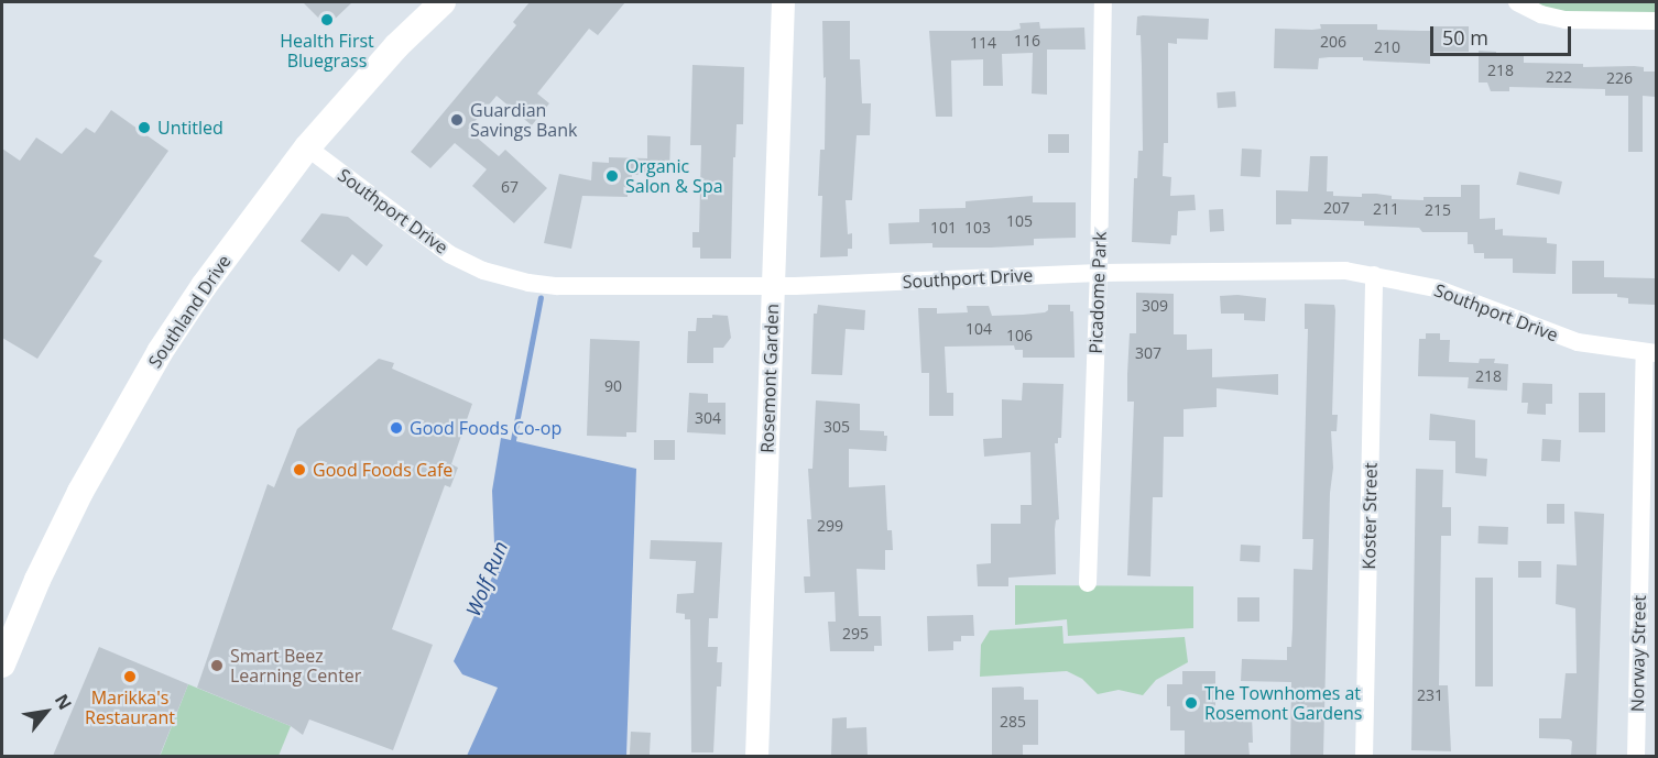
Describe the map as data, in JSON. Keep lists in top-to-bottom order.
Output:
{
  "streets": {
    "main road": ["Southland Drive"],
    "street": [
      "Southport Drive",
      "Picadome Park",
      "Rosemont Garden",
      "Koster Street",
      "Norway Street"
    ]
  },
  "crossings": [
    ["Southport Drive", "Picadome Park"],
    ["Southport Drive", "Southland Drive"],
    ["Southport Drive", "Rosemont Garden"],
    ["Southport Drive", "Koster Street"],
    ["Southport Drive", "Norway Street"]
  ],
  "water": ["Wolf Run"],
  "places": [
    "Health First Bluegrass",
    "Guardian Savings Bank",
    "Untitled",
    "Organic Salon & Spa",
    "Good Foods Co-op",
    "Good Foods Cafe",
    "Smart Beez Learning Center",
    "Marikka's Restaurant",
    "The Townhomes at Rosemont Gardens"
  ],
  "house_numbers": [
    "116",
    "206",
    "114",
    "210",
    "218",
    "222",
    "226",
    "67",
    "207",
    "211",
    "215",
    "105",
    "101",
    "103",
    "309",
    "104",
    "106",
    "307",
    "218",
    "90",
    "304",
    "305",
    "299",
    "295",
    "231",
    "285"
  ],
  "scale_bar": "50 m",
  "north": "top right"
}
